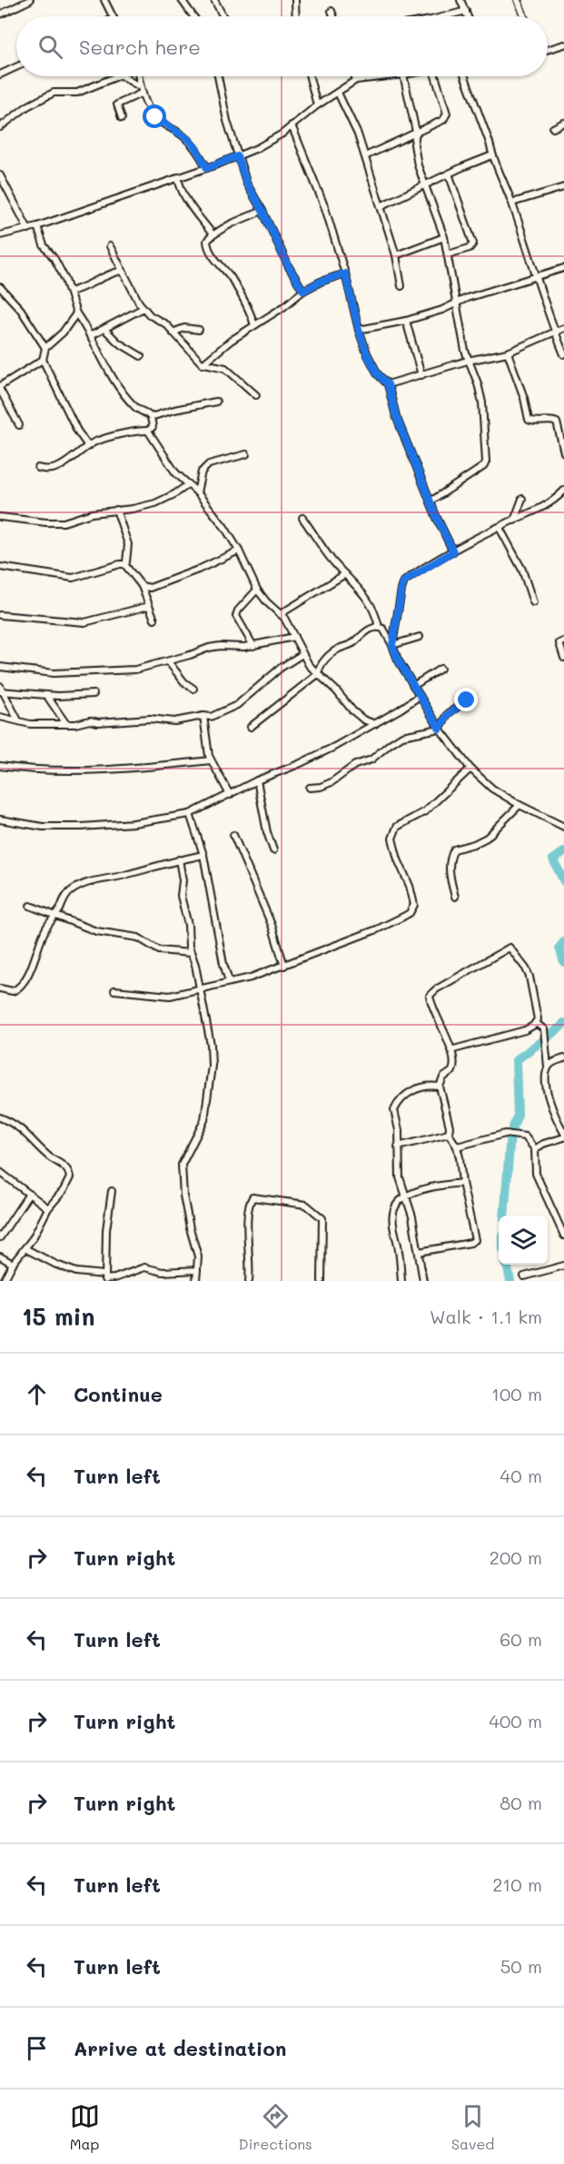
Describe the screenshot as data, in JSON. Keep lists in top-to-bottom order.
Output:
{
  "page": {
    "search": "Search here",
    "heading": ["15 min", "Walk · 1.1 km"],
    "list": [
      ["Continue", "100 m"],
      ["Turn left", "40 m"],
      ["Turn right", "200 m"],
      ["Turn left", "60 m"],
      ["Turn right", "400 m"],
      ["Turn right", "80 m"],
      ["Turn left", "210 m"],
      ["Turn left", "50 m"],
      "Arrive at destination"
    ],
    "nav": ["Map", "Directions", "Saved"]
  }
}
